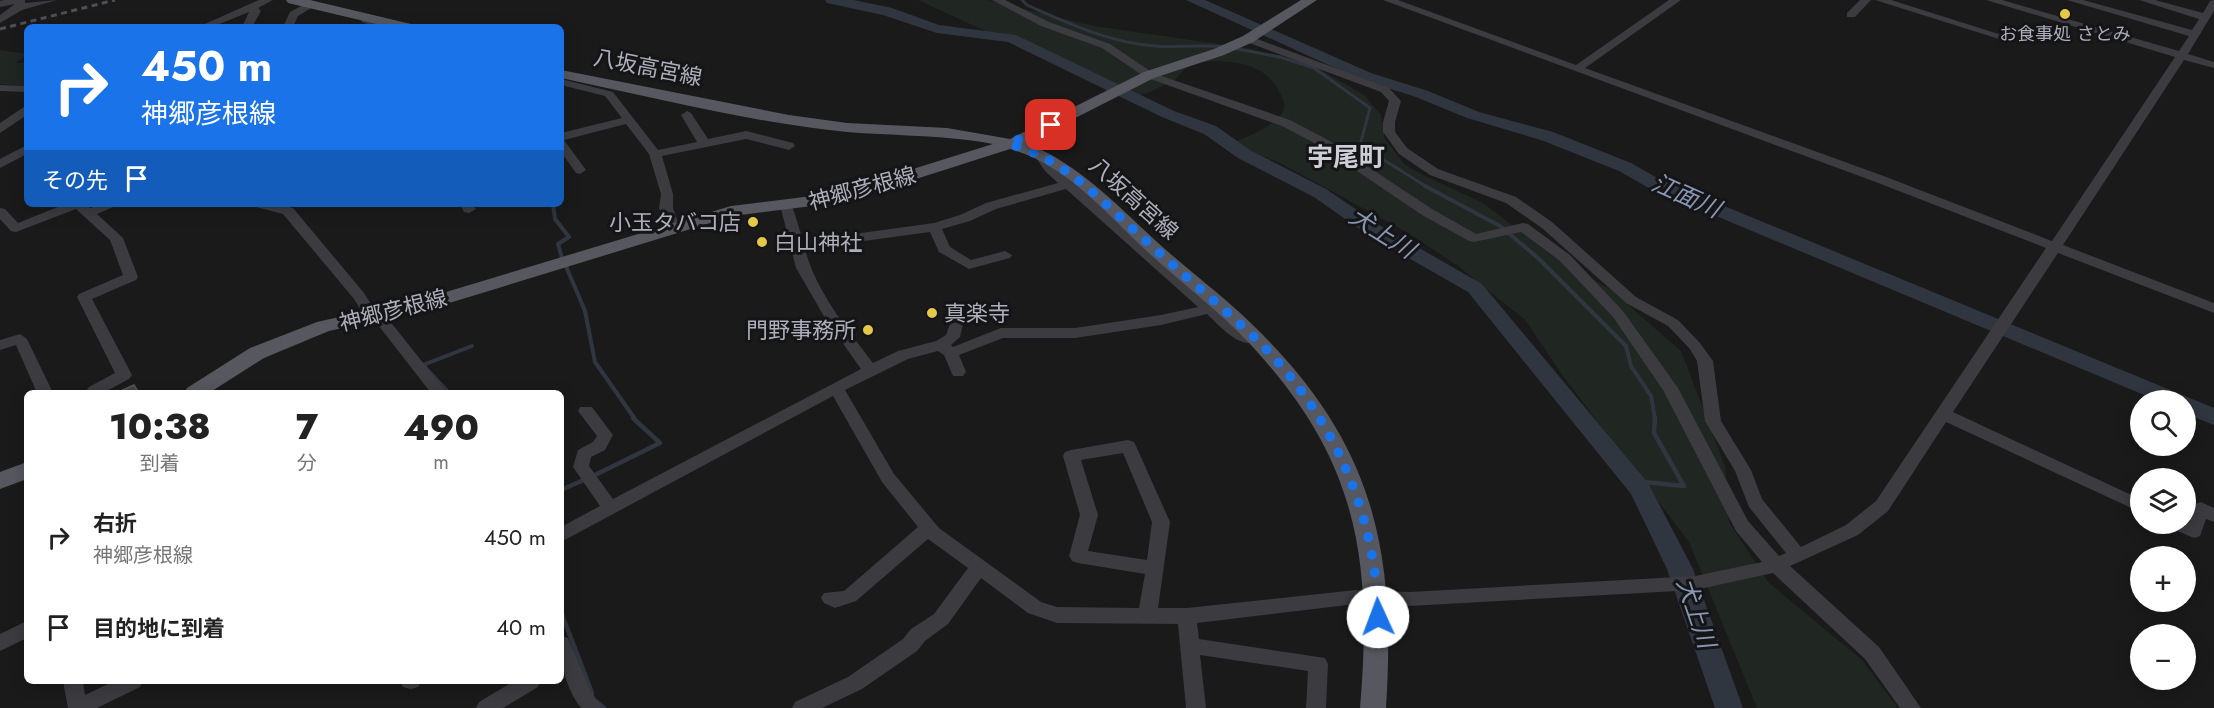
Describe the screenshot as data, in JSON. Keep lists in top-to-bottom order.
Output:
{
  "streets": {
    "main road": ["八坂高宮線", "神郷彦根線"]
  },
  "crossings": [
    ["八坂高宮線", "神郷彦根線"]
  ],
  "districts": ["宇尾町"],
  "water": ["江面川", "犬上川"],
  "places": [
    "お食事処 さとみ",
    "小玉タバコ店",
    "白山神社",
    "真楽寺",
    "門野事務所"
  ],
  "page": {
    "turn": ["450 m", "神郷彦根線"],
    "then": "その先",
    "map_buttons": ["+", "−"],
    "eta": [
      "10:38",
      "到着",
      "7",
      "分",
      "490",
      "m"
    ],
    "list": [
      {
        "name": "右折",
        "note": "神郷彦根線",
        "value": "450 m"
      },
      {
        "name": "目的地に到着",
        "value": "40 m"
      }
    ]
  }
}
